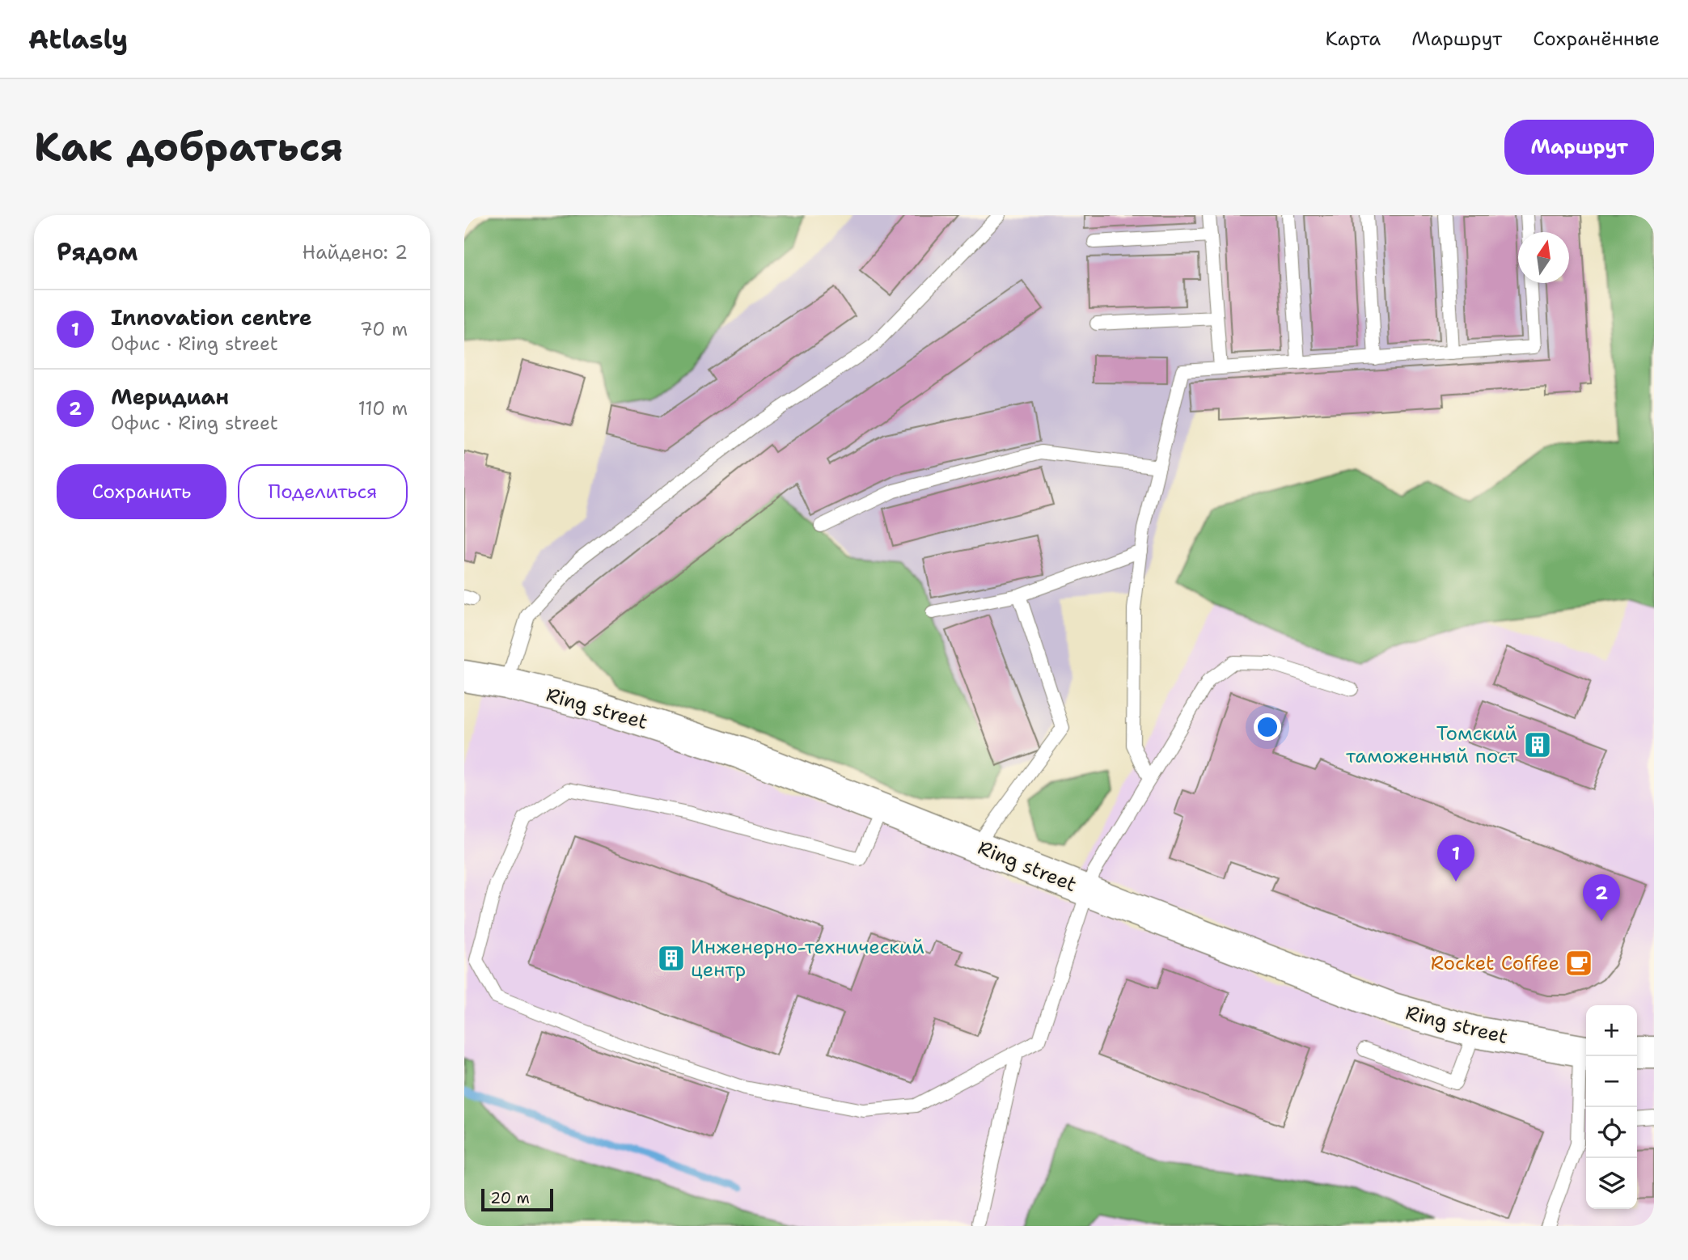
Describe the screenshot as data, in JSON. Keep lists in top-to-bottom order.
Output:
{
  "streets": {
    "street": ["Ring street"]
  },
  "places": {
    "building": ["Томский таможенный пост", "Инженерно-технический центр"],
    "cafe": ["Rocket Coffee"]
  },
  "scale_bar": "20 m",
  "north": "top",
  "page": {
    "header": "Atlasly",
    "nav": ["Карта", "Маршрут", "Сохранённые"],
    "buttons": [
      "Маршрут",
      ["Сохранить", "Поделиться"]
    ],
    "title": "Как добраться",
    "heading": ["Рядом", "Найдено: 2"],
    "list": [
      {
        "mark": "1",
        "name": "Innovation centre",
        "note": "Офис · Ring street",
        "value": "70 m"
      },
      {
        "mark": "2",
        "name": "Меридиан",
        "note": "Офис · Ring street",
        "value": "110 m"
      }
    ],
    "pins": ["1", "2"],
    "map_buttons": ["+", "−"],
    "scale": "20 m"
  }
}
